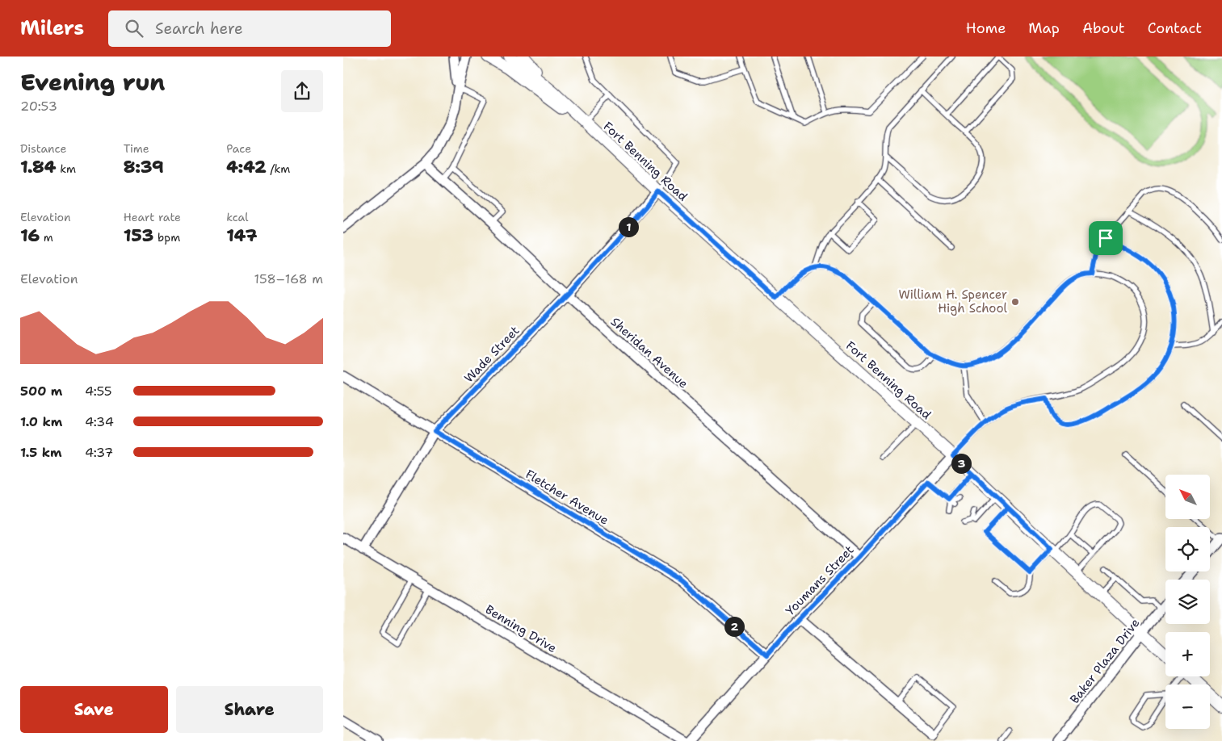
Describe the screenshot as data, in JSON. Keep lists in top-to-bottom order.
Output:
{
  "streets": {
    "street": [
      "Fort Benning Road",
      "Sheridan Avenue",
      "Wade Street",
      "Fletcher Avenue",
      "Youmans Street",
      "Benning Drive",
      "Baker Plaza Drive"
    ]
  },
  "crossings": [
    ["Fort Benning Road", "Wade Street"],
    ["Fort Benning Road", "Youmans Street"],
    ["Fort Benning Road", "Baker Plaza Drive"],
    ["Sheridan Avenue", "Wade Street"],
    ["Sheridan Avenue", "Youmans Street"],
    ["Wade Street", "Fletcher Avenue"],
    ["Wade Street", "Benning Drive"],
    ["Fletcher Avenue", "Youmans Street"]
  ],
  "places": ["William H. Spencer High School"],
  "north": "top left",
  "page": {
    "header": "Milers",
    "search": "Search here",
    "nav": [
      "Home",
      "Map",
      "About",
      "Contact"
    ],
    "heading": ["Evening run", "20:53"],
    "stats": [
      ["Distance", "1.84 km"],
      ["Time", "8:39"],
      ["Pace", "4:42 /km"],
      ["Elevation", "16 m"],
      ["Heart rate", "153 bpm"],
      ["kcal", "147"]
    ],
    "pins": ["1", "3", "2"],
    "chart": ["Elevation", "158–168 m"],
    "list": [
      {
        "name": "500 m",
        "note": "4:55"
      },
      {
        "name": "1.0 km",
        "note": "4:34"
      },
      {
        "name": "1.5 km",
        "note": "4:37"
      }
    ],
    "map_buttons": ["+", "−"],
    "buttons": ["Save", "Share"]
  }
}
